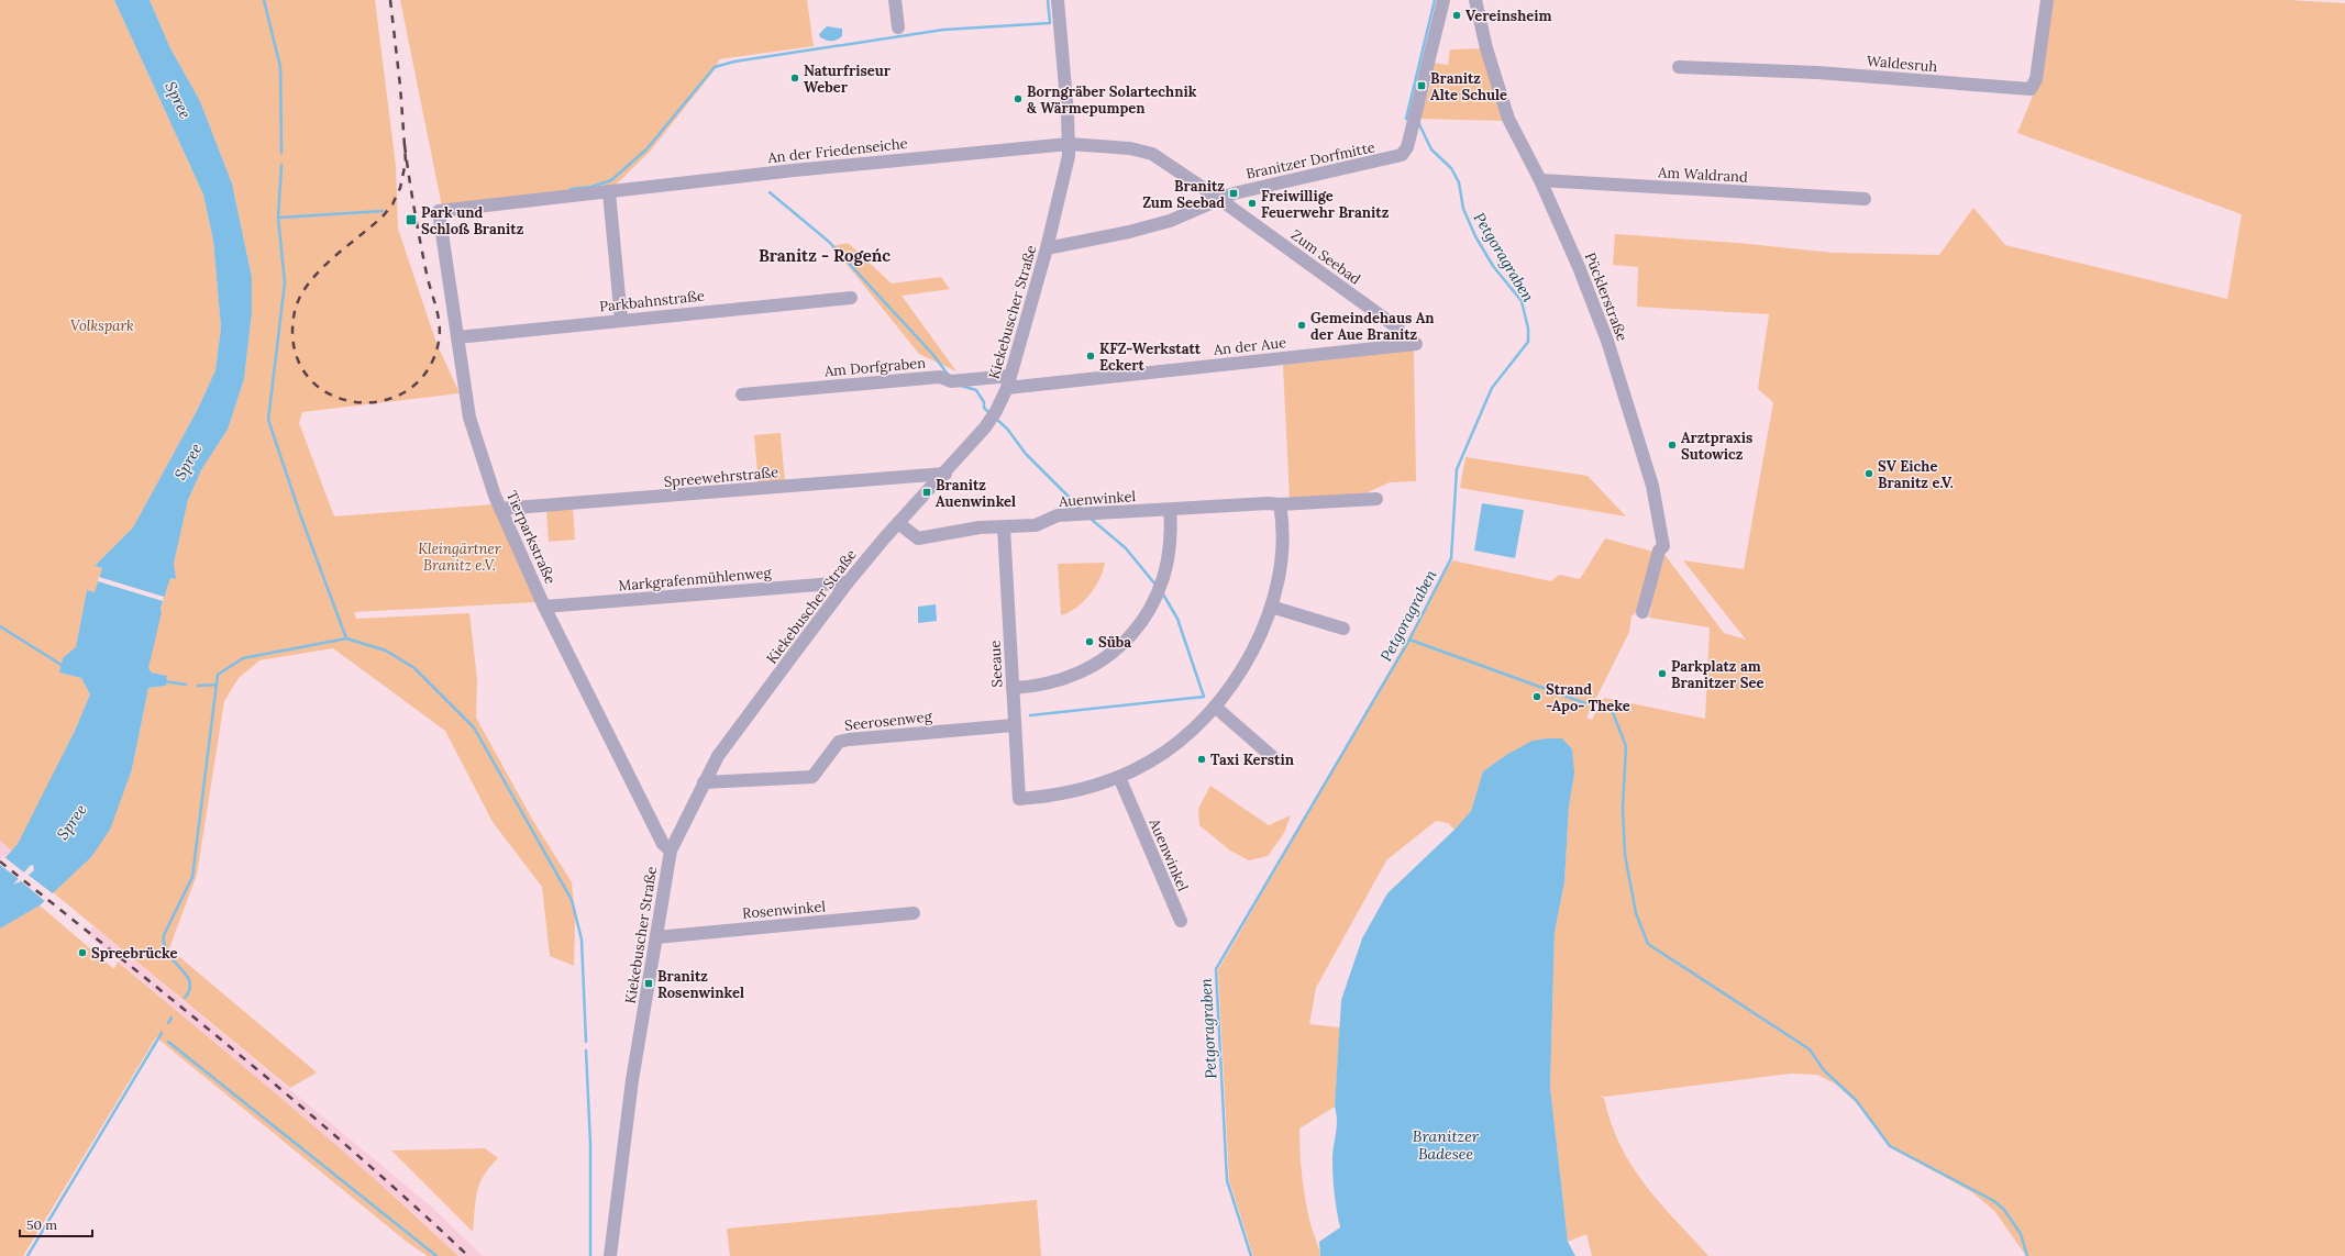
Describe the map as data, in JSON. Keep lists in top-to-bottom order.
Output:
{
  "streets": {
    "street": [
      "Waldesruh",
      "An der Friedenseiche",
      "Branitzer Dorfmitte",
      "Am Waldrand",
      "Zum Seebad",
      "Pücklerstraße",
      "Parkbahnstraße",
      "Kiekebuscher Straße",
      "An der Aue",
      "Am Dorfgraben",
      "Spreewehrstraße",
      "Auenwinkel",
      "Tierparkstraße",
      "Markgrafenmühlenweg",
      "Seeaue",
      "Seerosenweg",
      "Rosenwinkel"
    ]
  },
  "crossings": [
    ["An der Friedenseiche", "Zum Seebad"],
    ["An der Friedenseiche", "Kiekebuscher Straße"],
    ["An der Friedenseiche", "Tierparkstraße"],
    ["Branitzer Dorfmitte", "Zum Seebad"],
    ["Branitzer Dorfmitte", "Kiekebuscher Straße"],
    ["Am Waldrand", "Pücklerstraße"],
    ["Zum Seebad", "Kiekebuscher Straße"],
    ["Parkbahnstraße", "Tierparkstraße"],
    ["Kiekebuscher Straße", "An der Aue"],
    ["Kiekebuscher Straße", "Am Dorfgraben"],
    ["Kiekebuscher Straße", "Spreewehrstraße"],
    ["Kiekebuscher Straße", "Auenwinkel"],
    ["Kiekebuscher Straße", "Tierparkstraße"],
    ["Kiekebuscher Straße", "Markgrafenmühlenweg"],
    ["Kiekebuscher Straße", "Seerosenweg"],
    ["Kiekebuscher Straße", "Rosenwinkel"],
    ["An der Aue", "Am Dorfgraben"],
    ["Spreewehrstraße", "Tierparkstraße"],
    ["Auenwinkel", "Seeaue"],
    ["Tierparkstraße", "Markgrafenmühlenweg"],
    ["Seeaue", "Seerosenweg"]
  ],
  "districts": ["Branitz - Rogeńc"],
  "water": ["Spree", "Petgoragraben", "Branitzer Badesee"],
  "parks": ["Volkspark", "Kleingärtner Branitz e.V."],
  "places": {
    "other": [
      "Vereinsheim",
      "Naturfriseur Weber",
      "Borngräber Solartechnik & Wärmepumpen",
      "Freiwillige Feuerwehr Branitz",
      "Gemeindehaus An der Aue Branitz",
      "KFZ-Werkstatt Eckert",
      "Arztpraxis Sutowicz",
      "SV Eiche Branitz e.V.",
      "Süba",
      "Parkplatz am Branitzer See",
      "Strand -Apo- Theke",
      "Taxi Kerstin",
      "Spreebrücke"
    ],
    "transit": [
      "Branitz Alte Schule",
      "Branitz Zum Seebad",
      "Park und Schloß Branitz",
      "Branitz Auenwinkel",
      "Branitz Rosenwinkel"
    ]
  },
  "scale_bar": "50 m"
}
